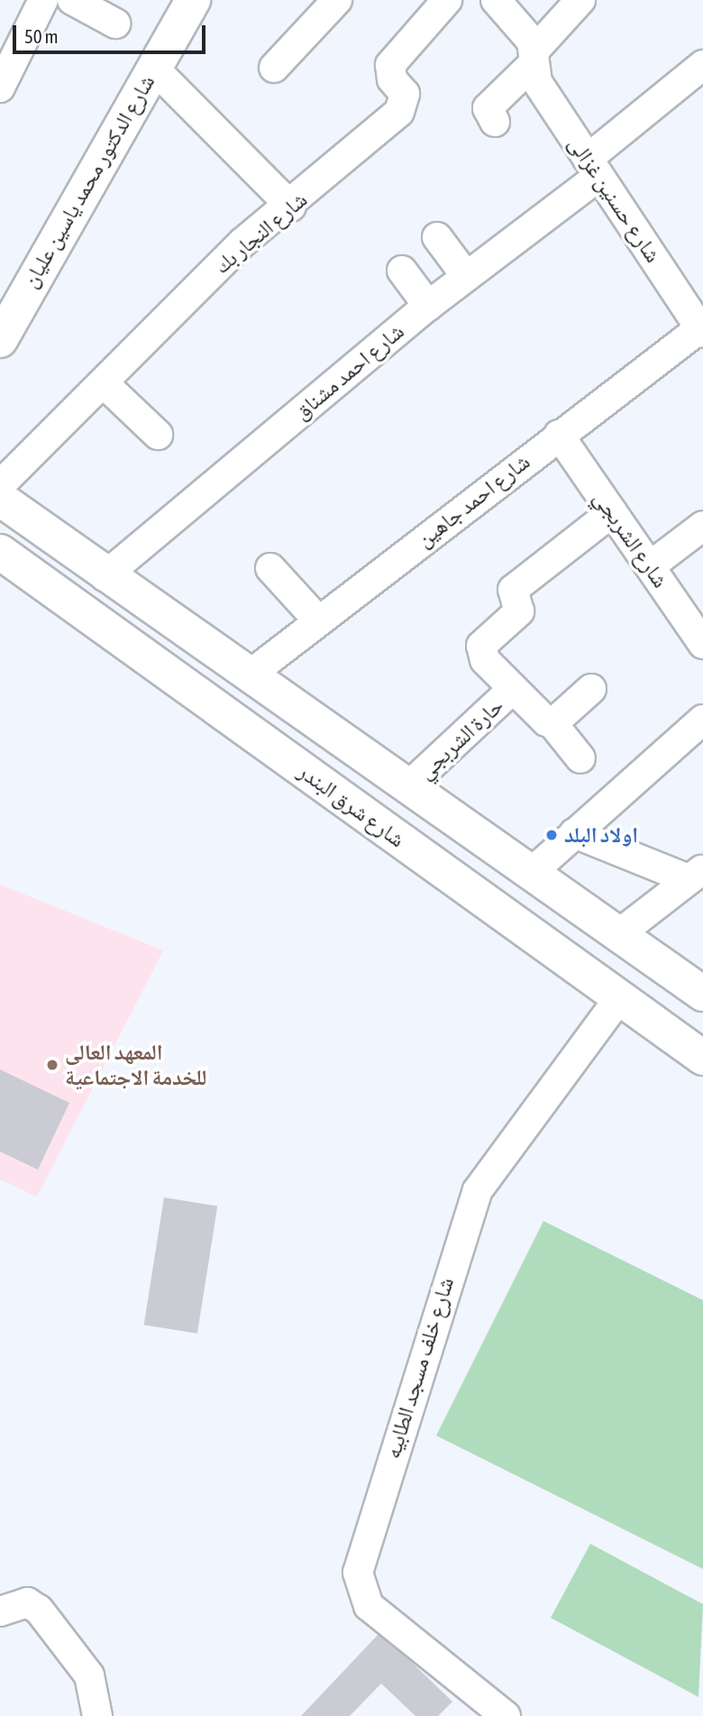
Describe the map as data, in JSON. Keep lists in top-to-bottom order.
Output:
{
  "streets": {
    "main road": ["شارع الدكتور محمد ياسين عليان", "شارع شرق البندر"],
    "street": [
      "شارع حسنين غزالى",
      "شارع النجار بك",
      "شارع احمد مشناق",
      "شارع احمد جاهين",
      "شارع الشربجي",
      "حارة الشربجي",
      "شارع خلف مسجد الطابيه"
    ]
  },
  "crossings": [
    ["شارع حسنين غزالى", "شارع احمد مشناق"],
    ["شارع حسنين غزالى", "شارع احمد جاهين"],
    ["شارع احمد جاهين", "شارع الشربجي"],
    ["شارع الشربجي", "حارة الشربجي"],
    ["شارع شرق البندر", "شارع خلف مسجد الطابيه"]
  ],
  "places": ["اولاد البلد", "المعهد العالى للخدمة الاجتماعية"],
  "scale_bar": "50 m"
}
